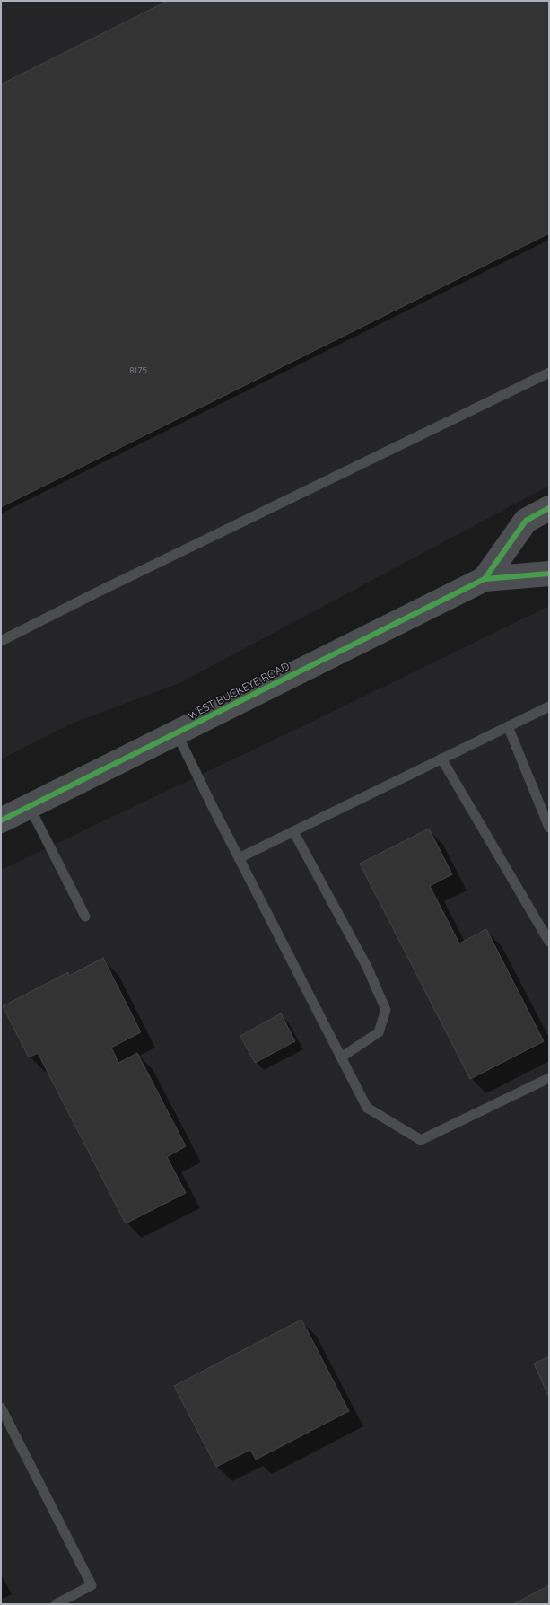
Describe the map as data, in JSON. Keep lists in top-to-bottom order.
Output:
{
  "streets": {
    "main road": ["WEST BUCKEYE ROAD"]
  },
  "house_numbers": ["8175"]
}
